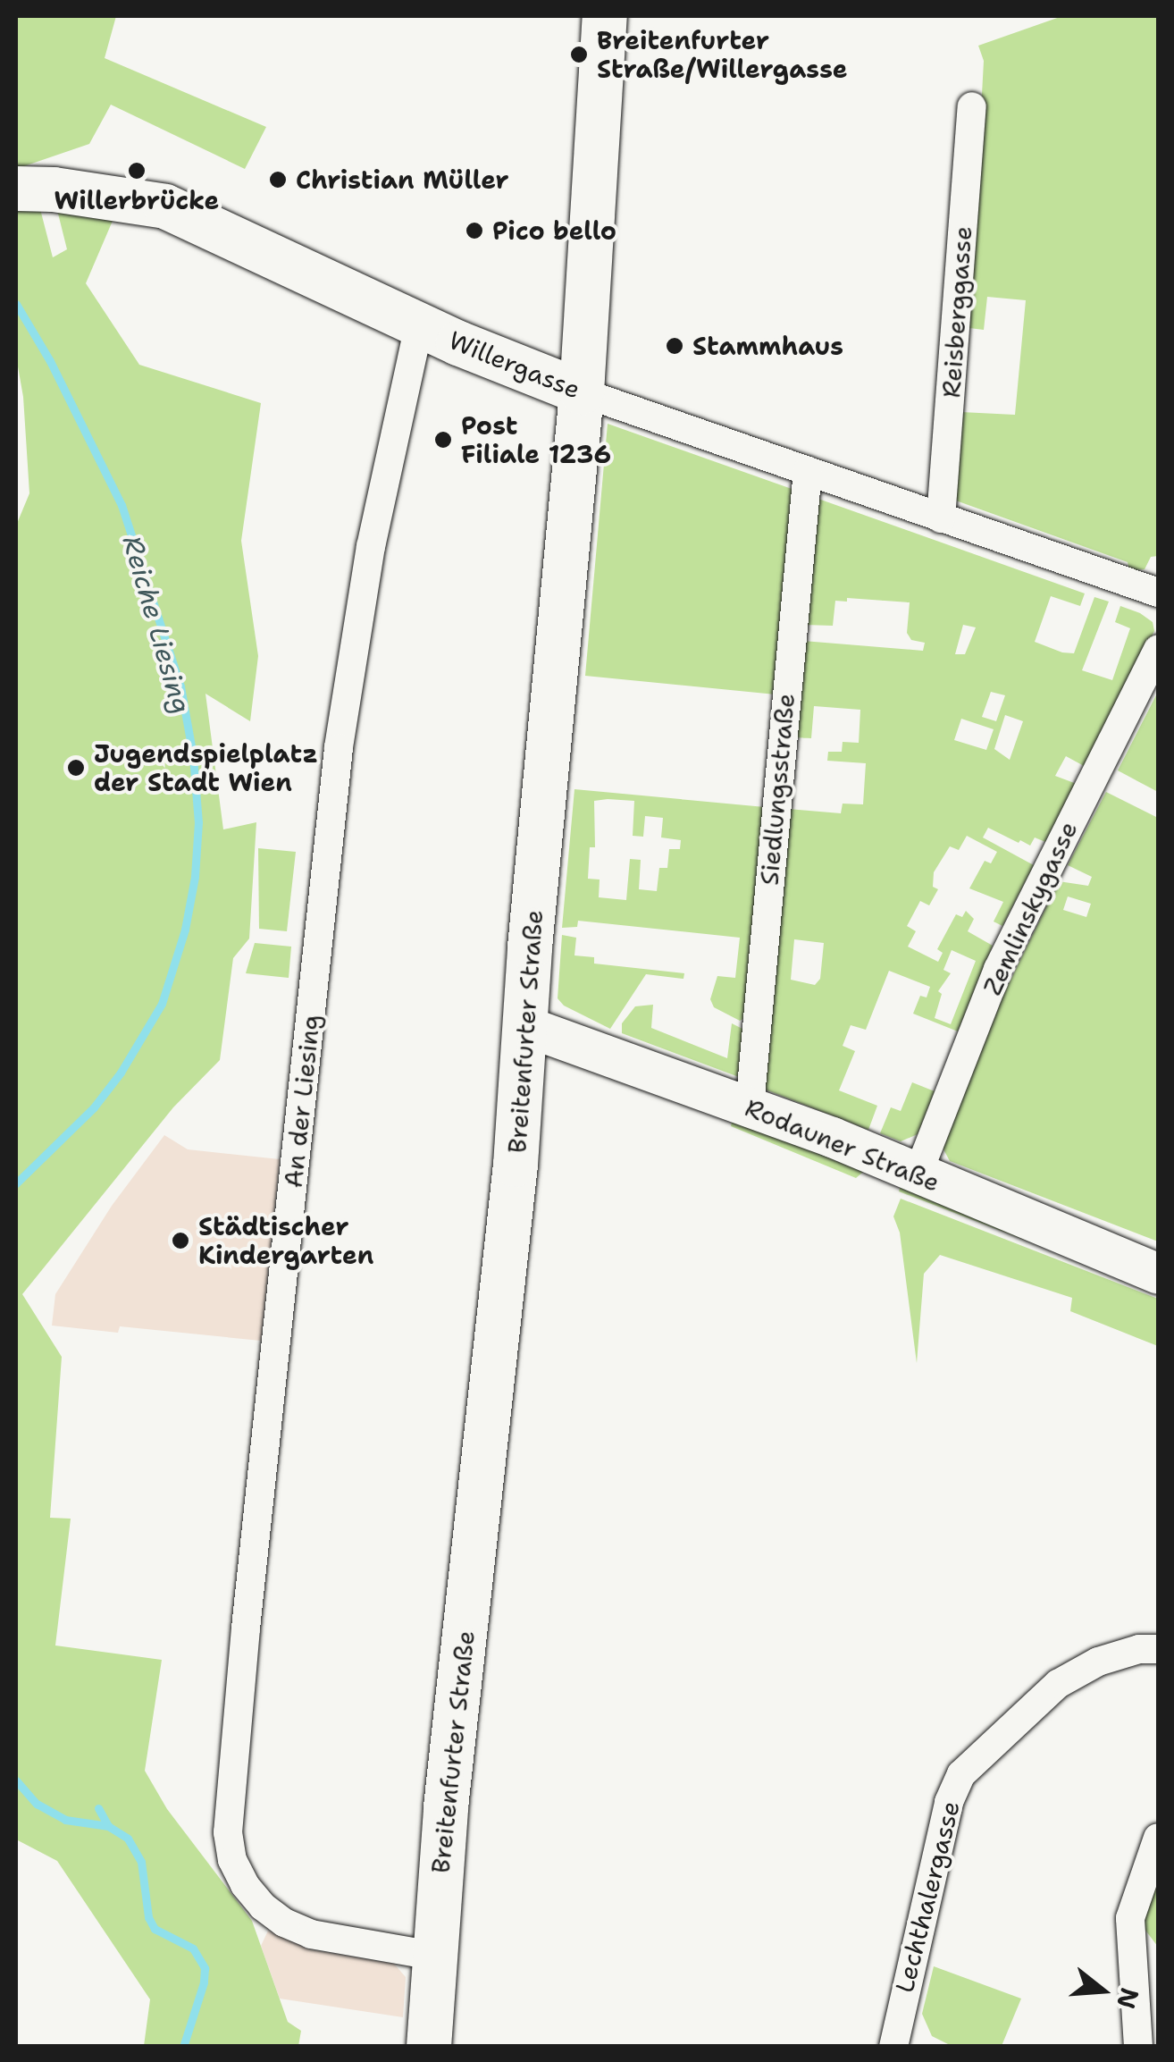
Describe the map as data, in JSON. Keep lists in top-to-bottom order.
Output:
{
  "streets": {
    "main road": ["Willergasse", "Breitenfurter Straße", "Rodauner Straße"],
    "street": [
      "Reisberggasse",
      "Siedlungsstraße",
      "Zemlinskygasse",
      "An der Liesing",
      "Lechthalergasse"
    ]
  },
  "crossings": [
    ["Reisberggasse", "Willergasse"],
    ["Willergasse", "Siedlungsstraße"],
    ["Willergasse", "Breitenfurter Straße"],
    ["Willergasse", "An der Liesing"],
    ["Siedlungsstraße", "Rodauner Straße"],
    ["Zemlinskygasse", "Rodauner Straße"],
    ["Breitenfurter Straße", "An der Liesing"],
    ["Breitenfurter Straße", "Rodauner Straße"]
  ],
  "water": ["Reiche Liesing"],
  "places": [
    "Breitenfurter Straße/Willergasse",
    "Willerbrücke",
    "Christian Müller",
    "Pico bello",
    "Stammhaus",
    "Post Filiale 1236",
    "Jugendspielplatz der Stadt Wien",
    "Städtischer Kindergarten"
  ],
  "north": "right"
}
